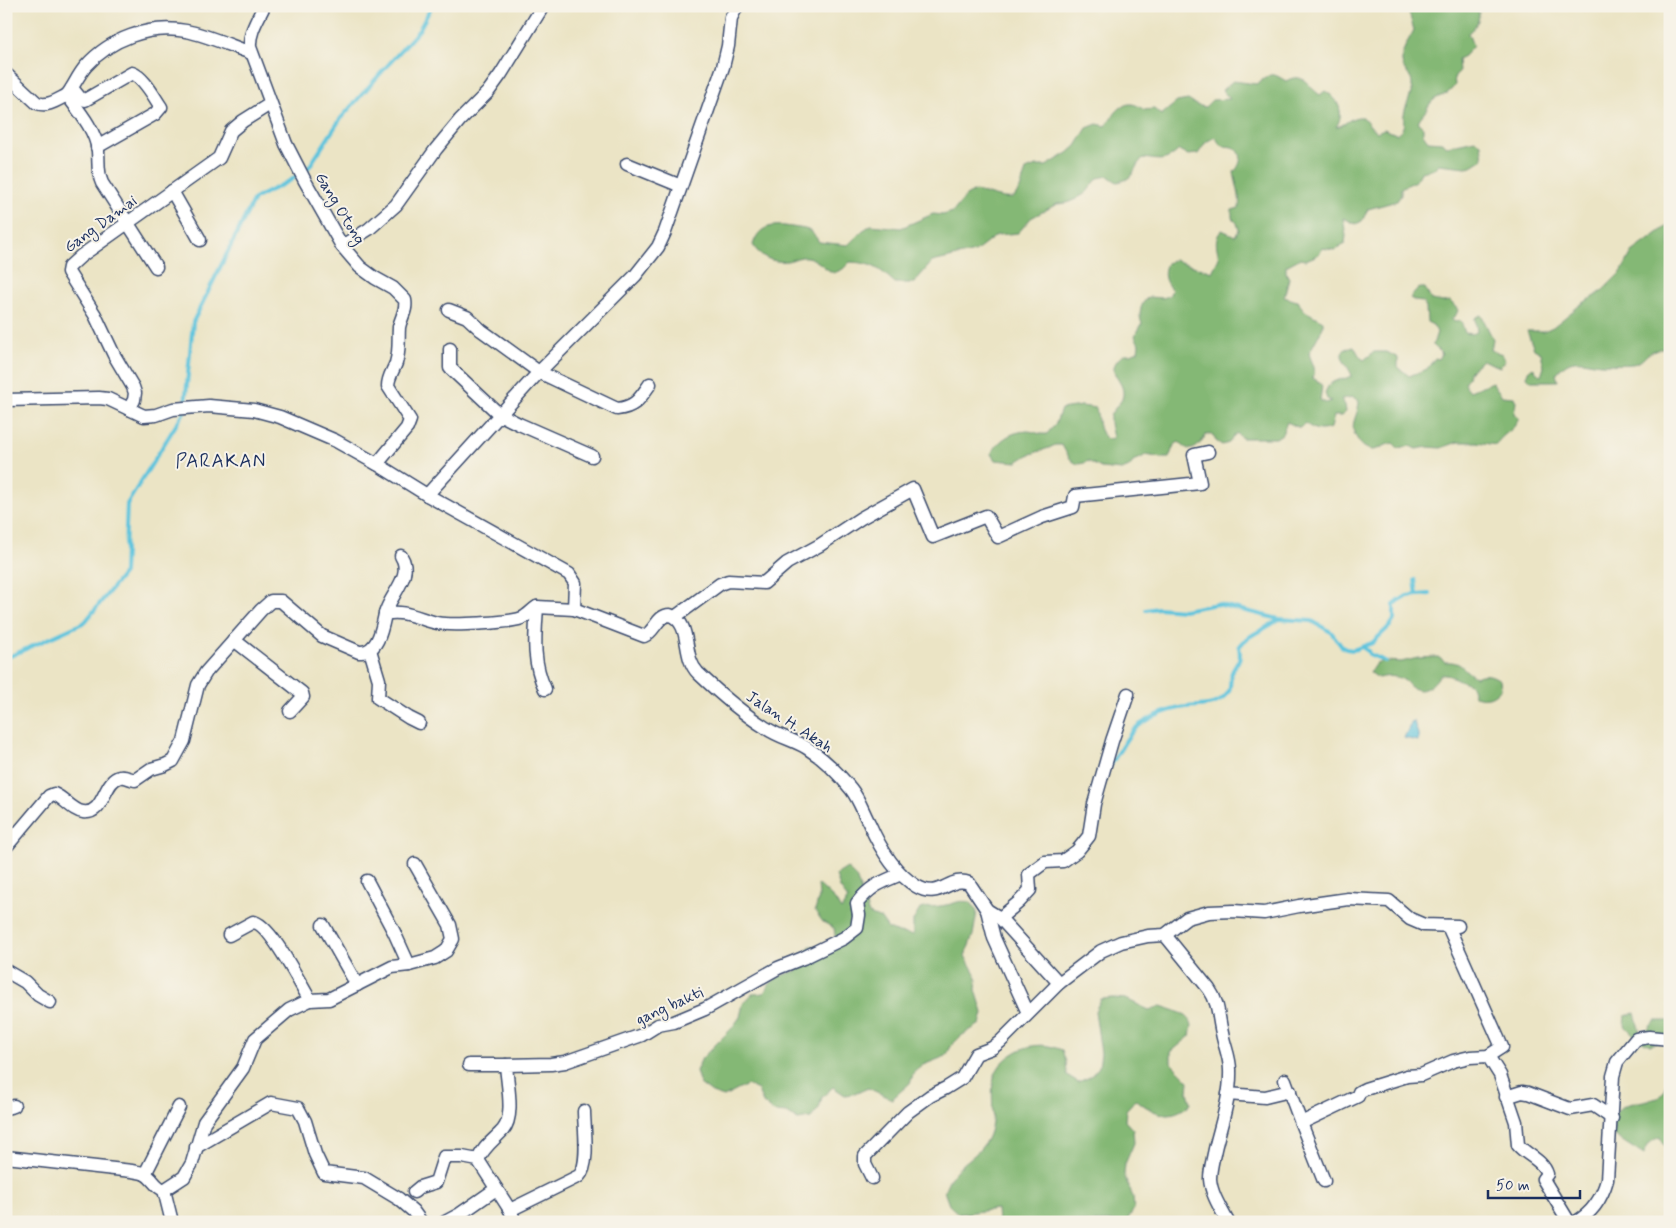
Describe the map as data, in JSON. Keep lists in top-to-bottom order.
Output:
{
  "streets": {
    "street": [
      "Gang Otong",
      "Gang Damai",
      "Jalan H. Akah",
      "gang bakti"
    ]
  },
  "crossings": [
    ["Gang Otong", "Gang Damai"],
    ["Jalan H. Akah", "gang bakti"]
  ],
  "districts": ["PARAKAN"],
  "scale_bar": "50 m"
}
